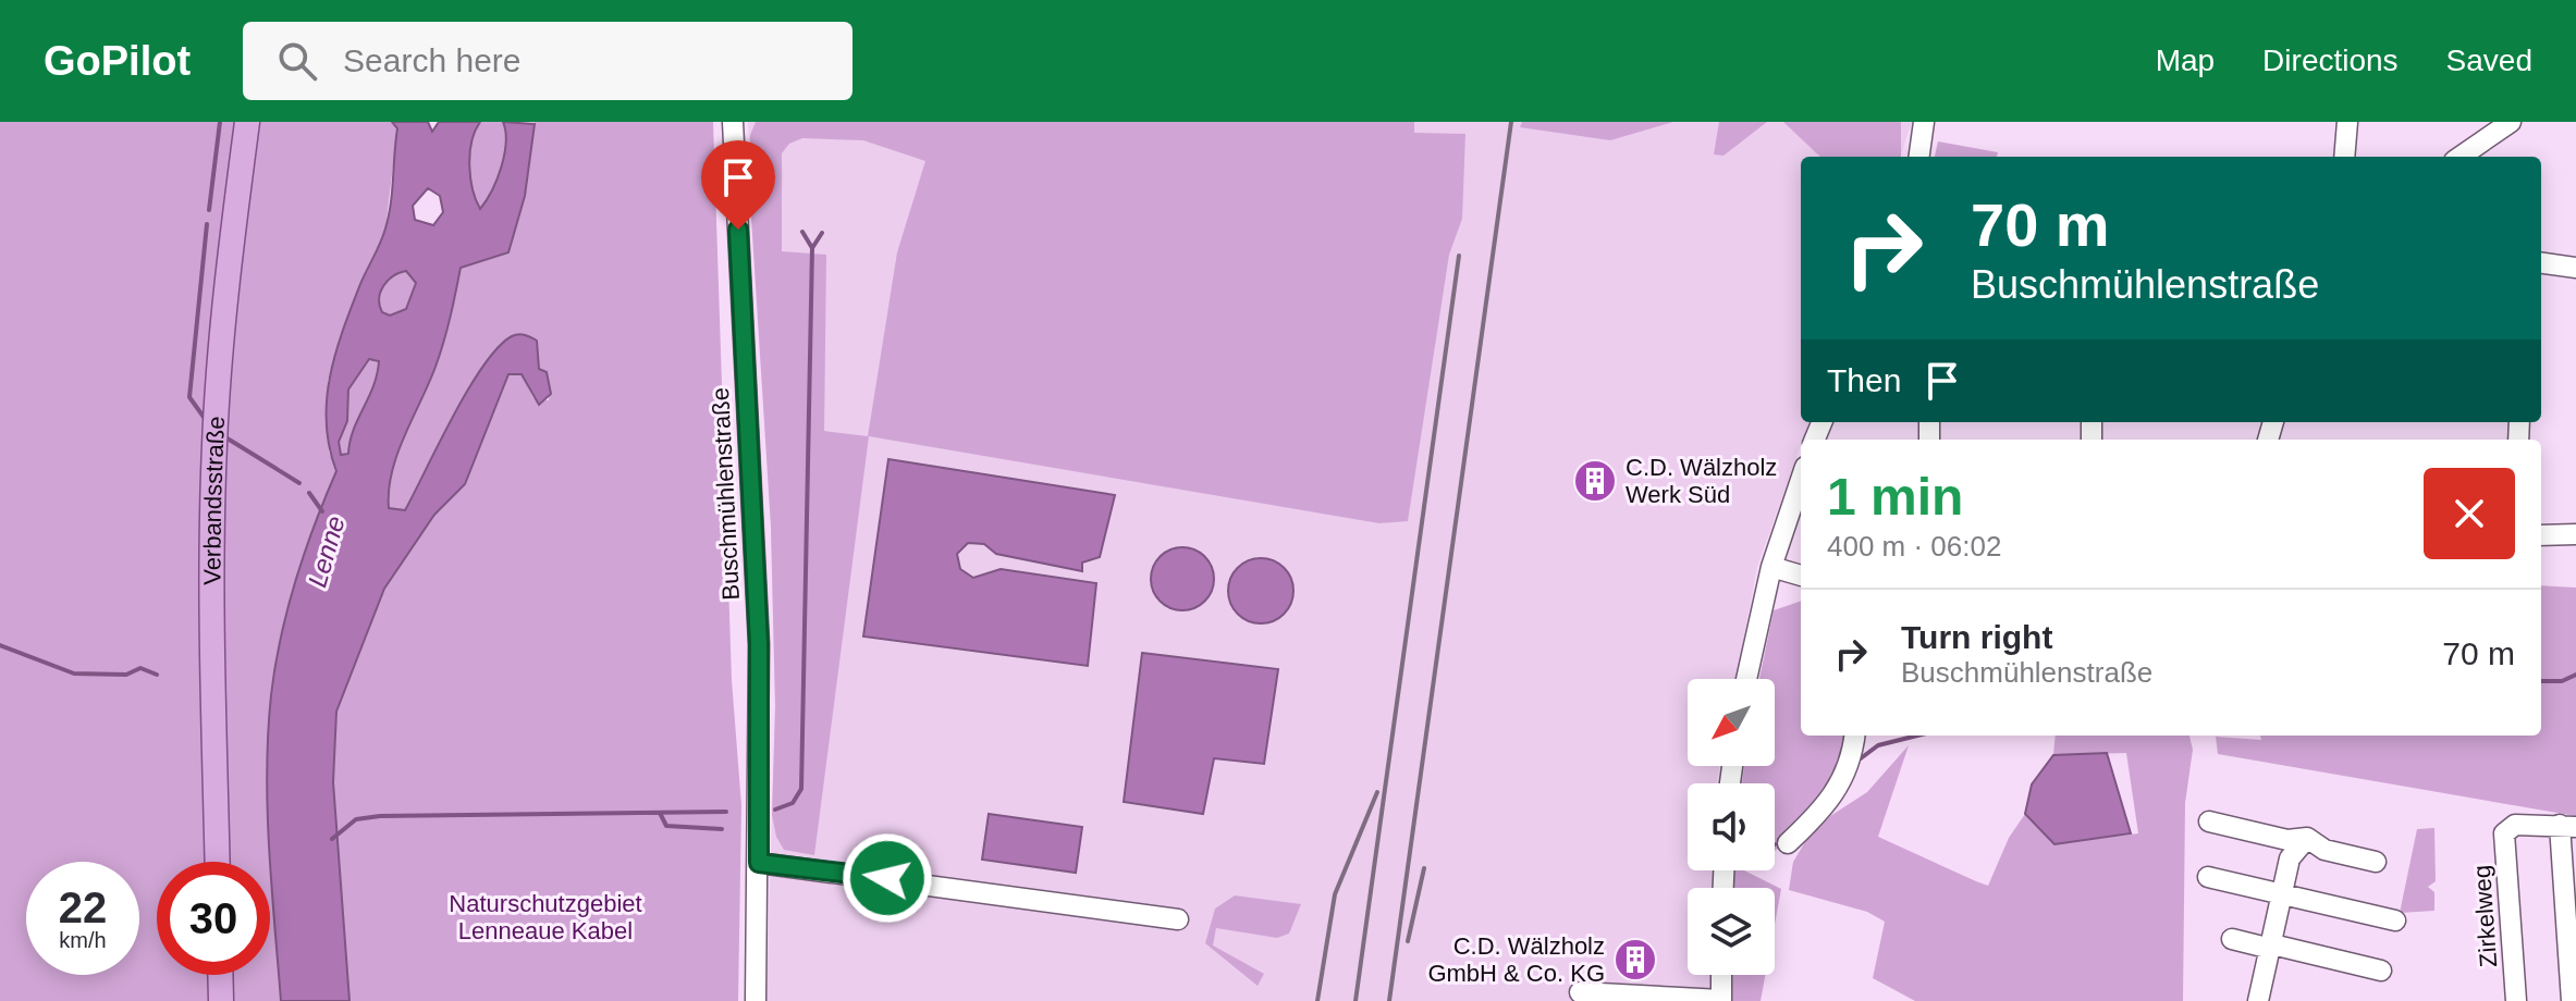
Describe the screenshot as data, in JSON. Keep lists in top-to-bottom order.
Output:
{
  "streets": {
    "main road": ["Verbandsstraße"],
    "street": ["Buschmühlenstraße", "Zirkelweg"]
  },
  "water": ["Lenne"],
  "parks": ["Naturschutzgebiet Lenneaue Kabel"],
  "places": {
    "building": ["C.D. Wälzholz Werk Süd", "C.D. Wälzholz GmbH & Co. KG"]
  },
  "north": "bottom left",
  "page": {
    "header": "GoPilot",
    "search": "Search here",
    "nav": ["Map", "Directions", "Saved"],
    "turn": ["70 m", "Buschmühlenstraße"],
    "then": "Then",
    "heading": ["1 min", "400 m · 06:02"],
    "list": [
      {
        "name": "Turn right",
        "note": "Buschmühlenstraße",
        "value": "70 m"
      }
    ],
    "speed": "22 km/h",
    "limit": "30"
  }
}
